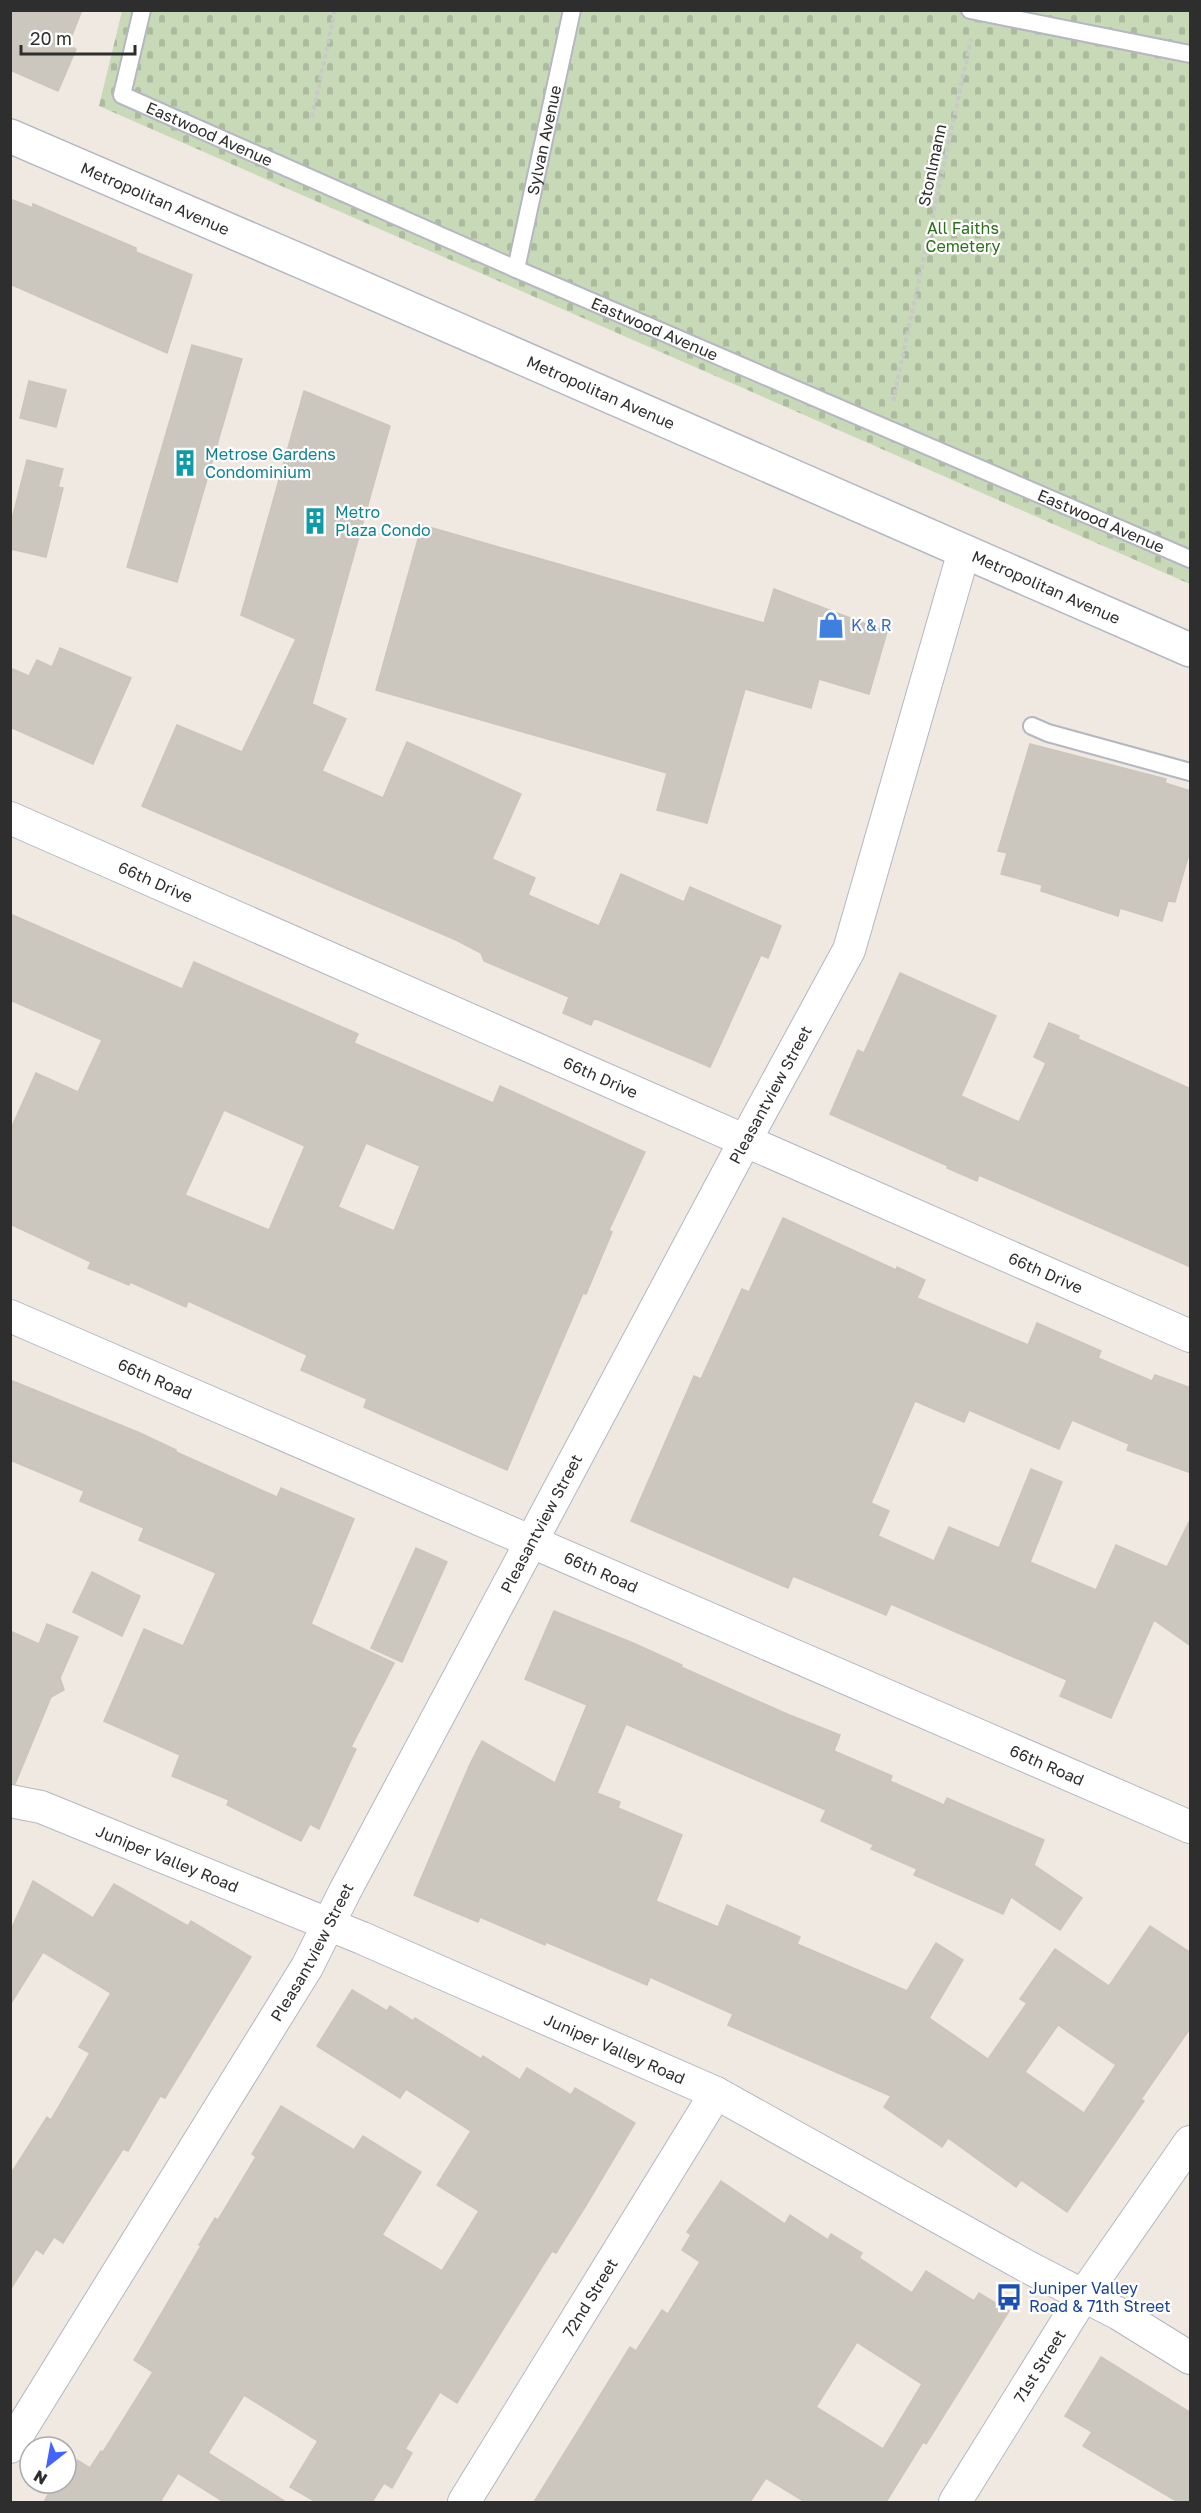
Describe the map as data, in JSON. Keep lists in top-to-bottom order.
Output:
{
  "streets": {
    "main road": ["Metropolitan Avenue"],
    "street": [
      "66th Drive",
      "Pleasantview Street",
      "66th Road",
      "Juniper Valley Road",
      "72nd Street",
      "71st Street"
    ],
    "lane": ["Eastwood Avenue", "Sylvan Avenue"],
    "path": ["Stonlmann"]
  },
  "crossings": [
    ["Eastwood Avenue", "Sylvan Avenue"],
    ["Eastwood Avenue", "Stonlmann"],
    ["Metropolitan Avenue", "Pleasantview Street"],
    ["66th Drive", "Pleasantview Street"],
    ["Pleasantview Street", "66th Road"],
    ["Pleasantview Street", "Juniper Valley Road"],
    ["Juniper Valley Road", "72nd Street"],
    ["Juniper Valley Road", "71st Street"]
  ],
  "parks": ["All Faiths Cemetery"],
  "places": {
    "building": ["Metrose Gardens Condominium", "Metro Plaza Condo"],
    "shop": ["K & R"],
    "bus stop": ["Juniper Valley Road & 71th Street"]
  },
  "scale_bar": "20 m",
  "north": "bottom left"
}
